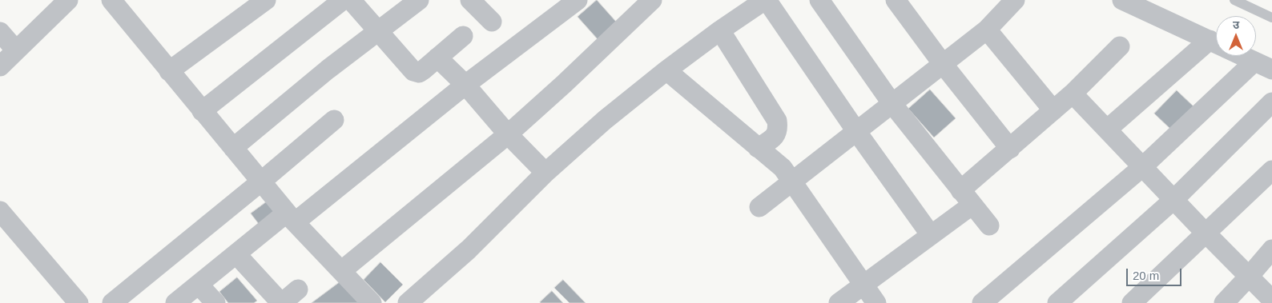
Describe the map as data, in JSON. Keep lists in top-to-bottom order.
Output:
{
  "scale_bar": "20 m",
  "north": "top"
}
